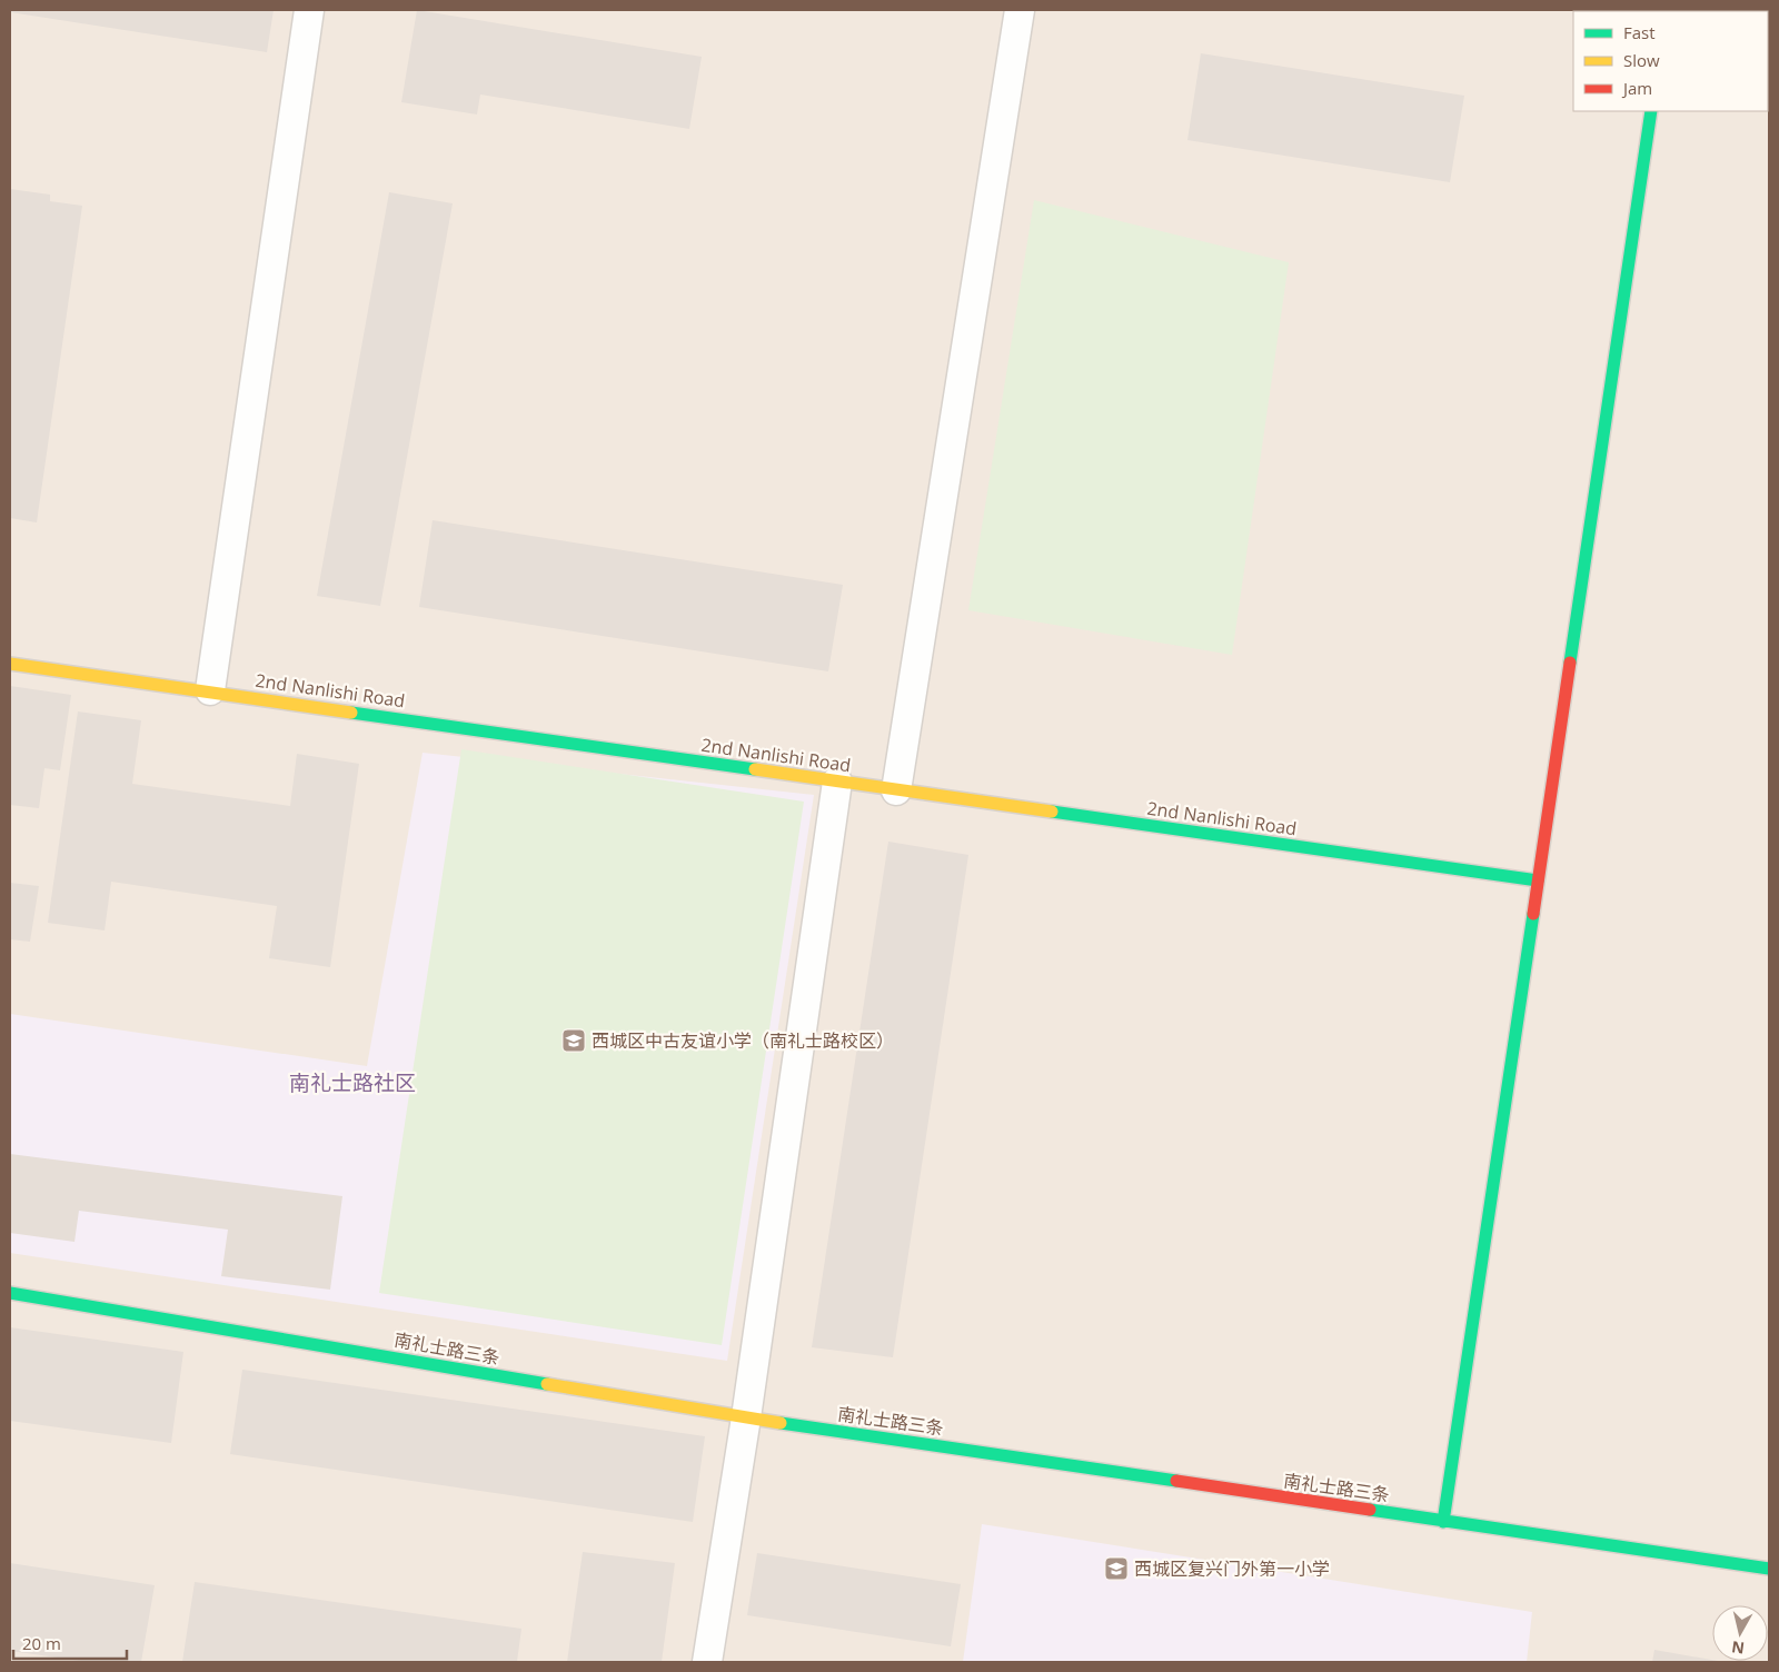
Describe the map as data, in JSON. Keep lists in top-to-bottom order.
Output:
{
  "streets": {
    "street": ["2nd Nanlishi Road", "南礼士路三条"]
  },
  "districts": ["南礼士路社区"],
  "places": {
    "school or university": ["西城区中古友谊小学（南礼士路校区）", "西城区复兴门外第一小学"]
  },
  "legend": ["Fast", "Slow", "Jam"],
  "scale_bar": "20 m",
  "north": "bottom"
}
